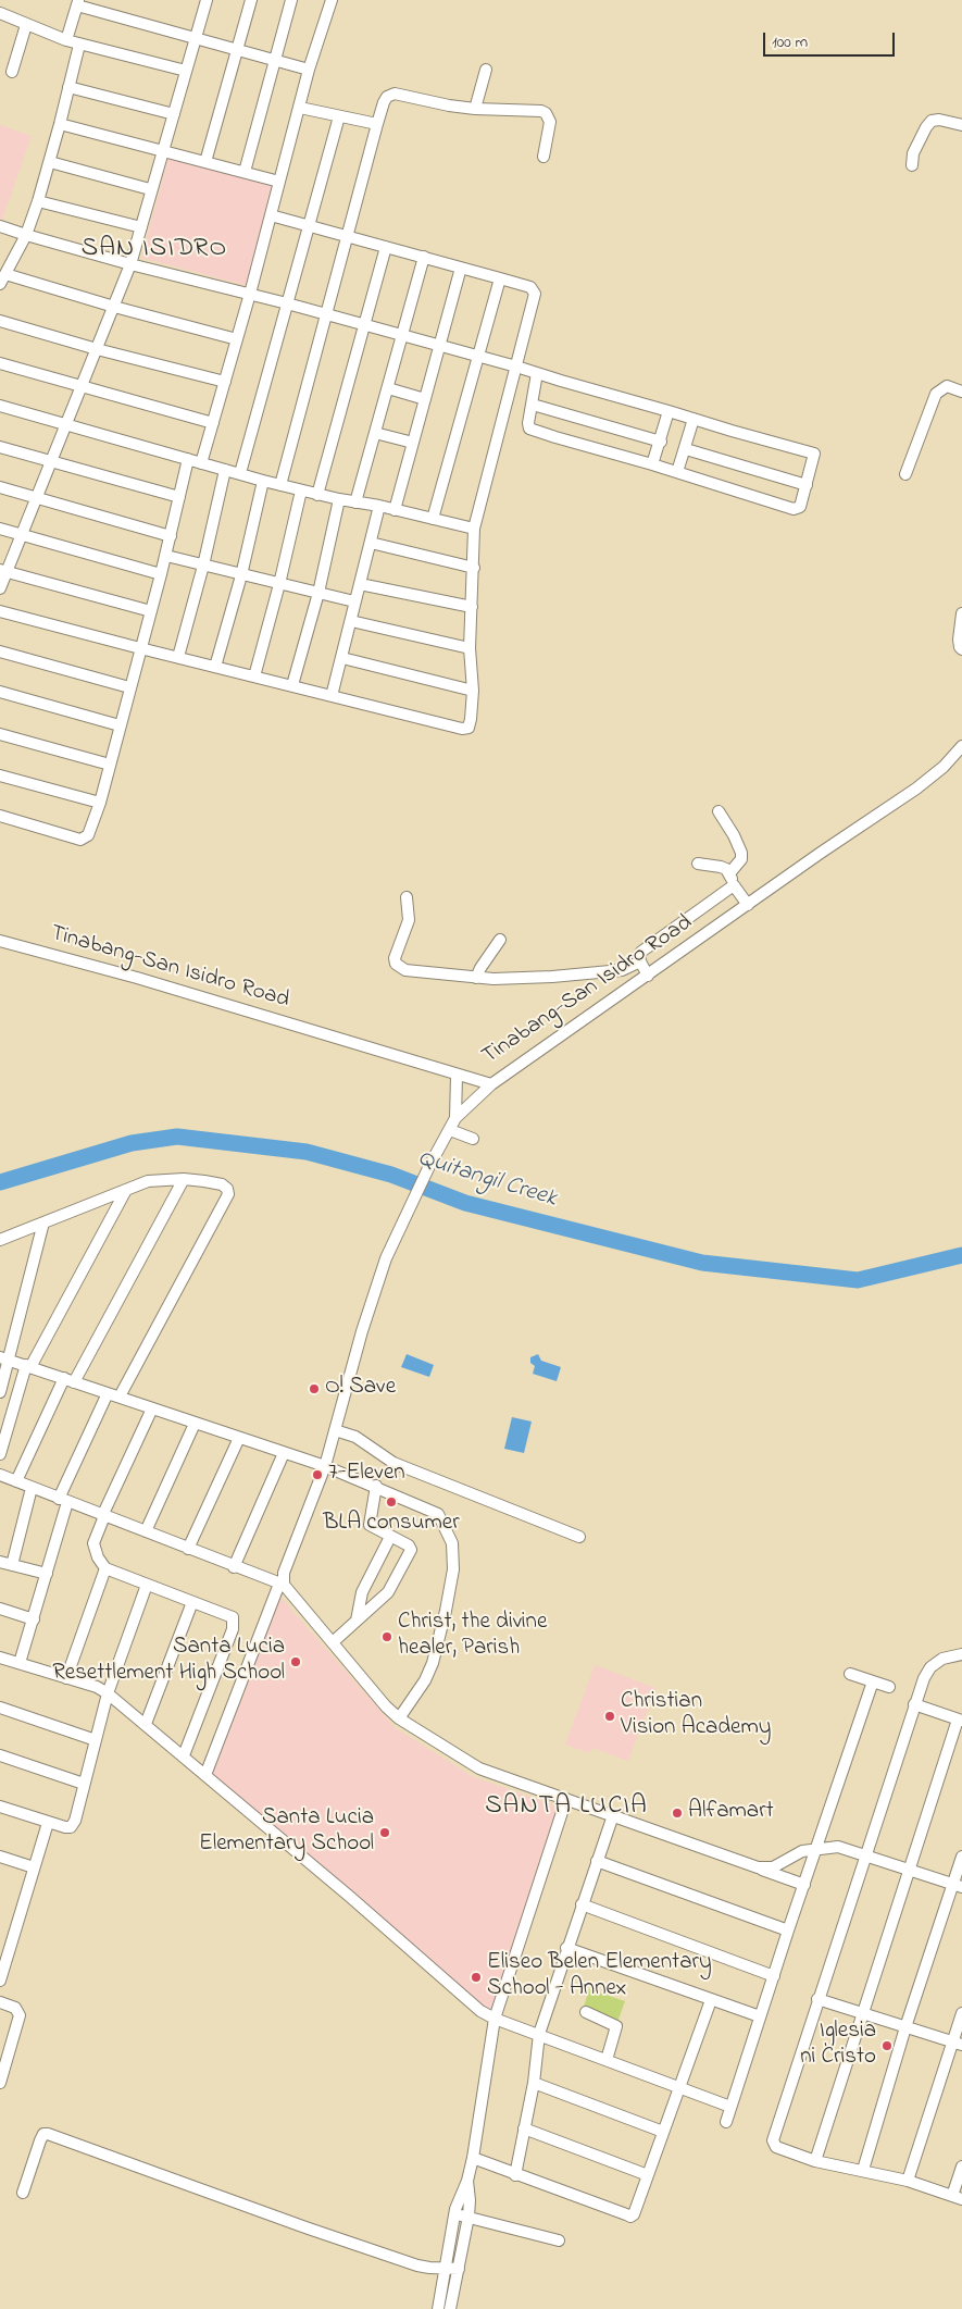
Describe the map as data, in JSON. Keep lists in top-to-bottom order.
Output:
{
  "streets": {
    "street": ["Tinabang-San Isidro Road"]
  },
  "districts": ["SAN ISIDRO", "SANTA LUCIA"],
  "water": ["Quitangil Creek"],
  "places": [
    "O! Save",
    "7-Eleven",
    "BLA consumer",
    "Christ, the divine healer, Parish",
    "Santa Lucia Resettlement High School",
    "Christian Vision Academy",
    "Alfamart",
    "Santa Lucia Elementary School",
    "Eliseo Belen Elementary School - Annex",
    "Iglesia ni Cristo"
  ],
  "scale_bar": "100 m"
}
